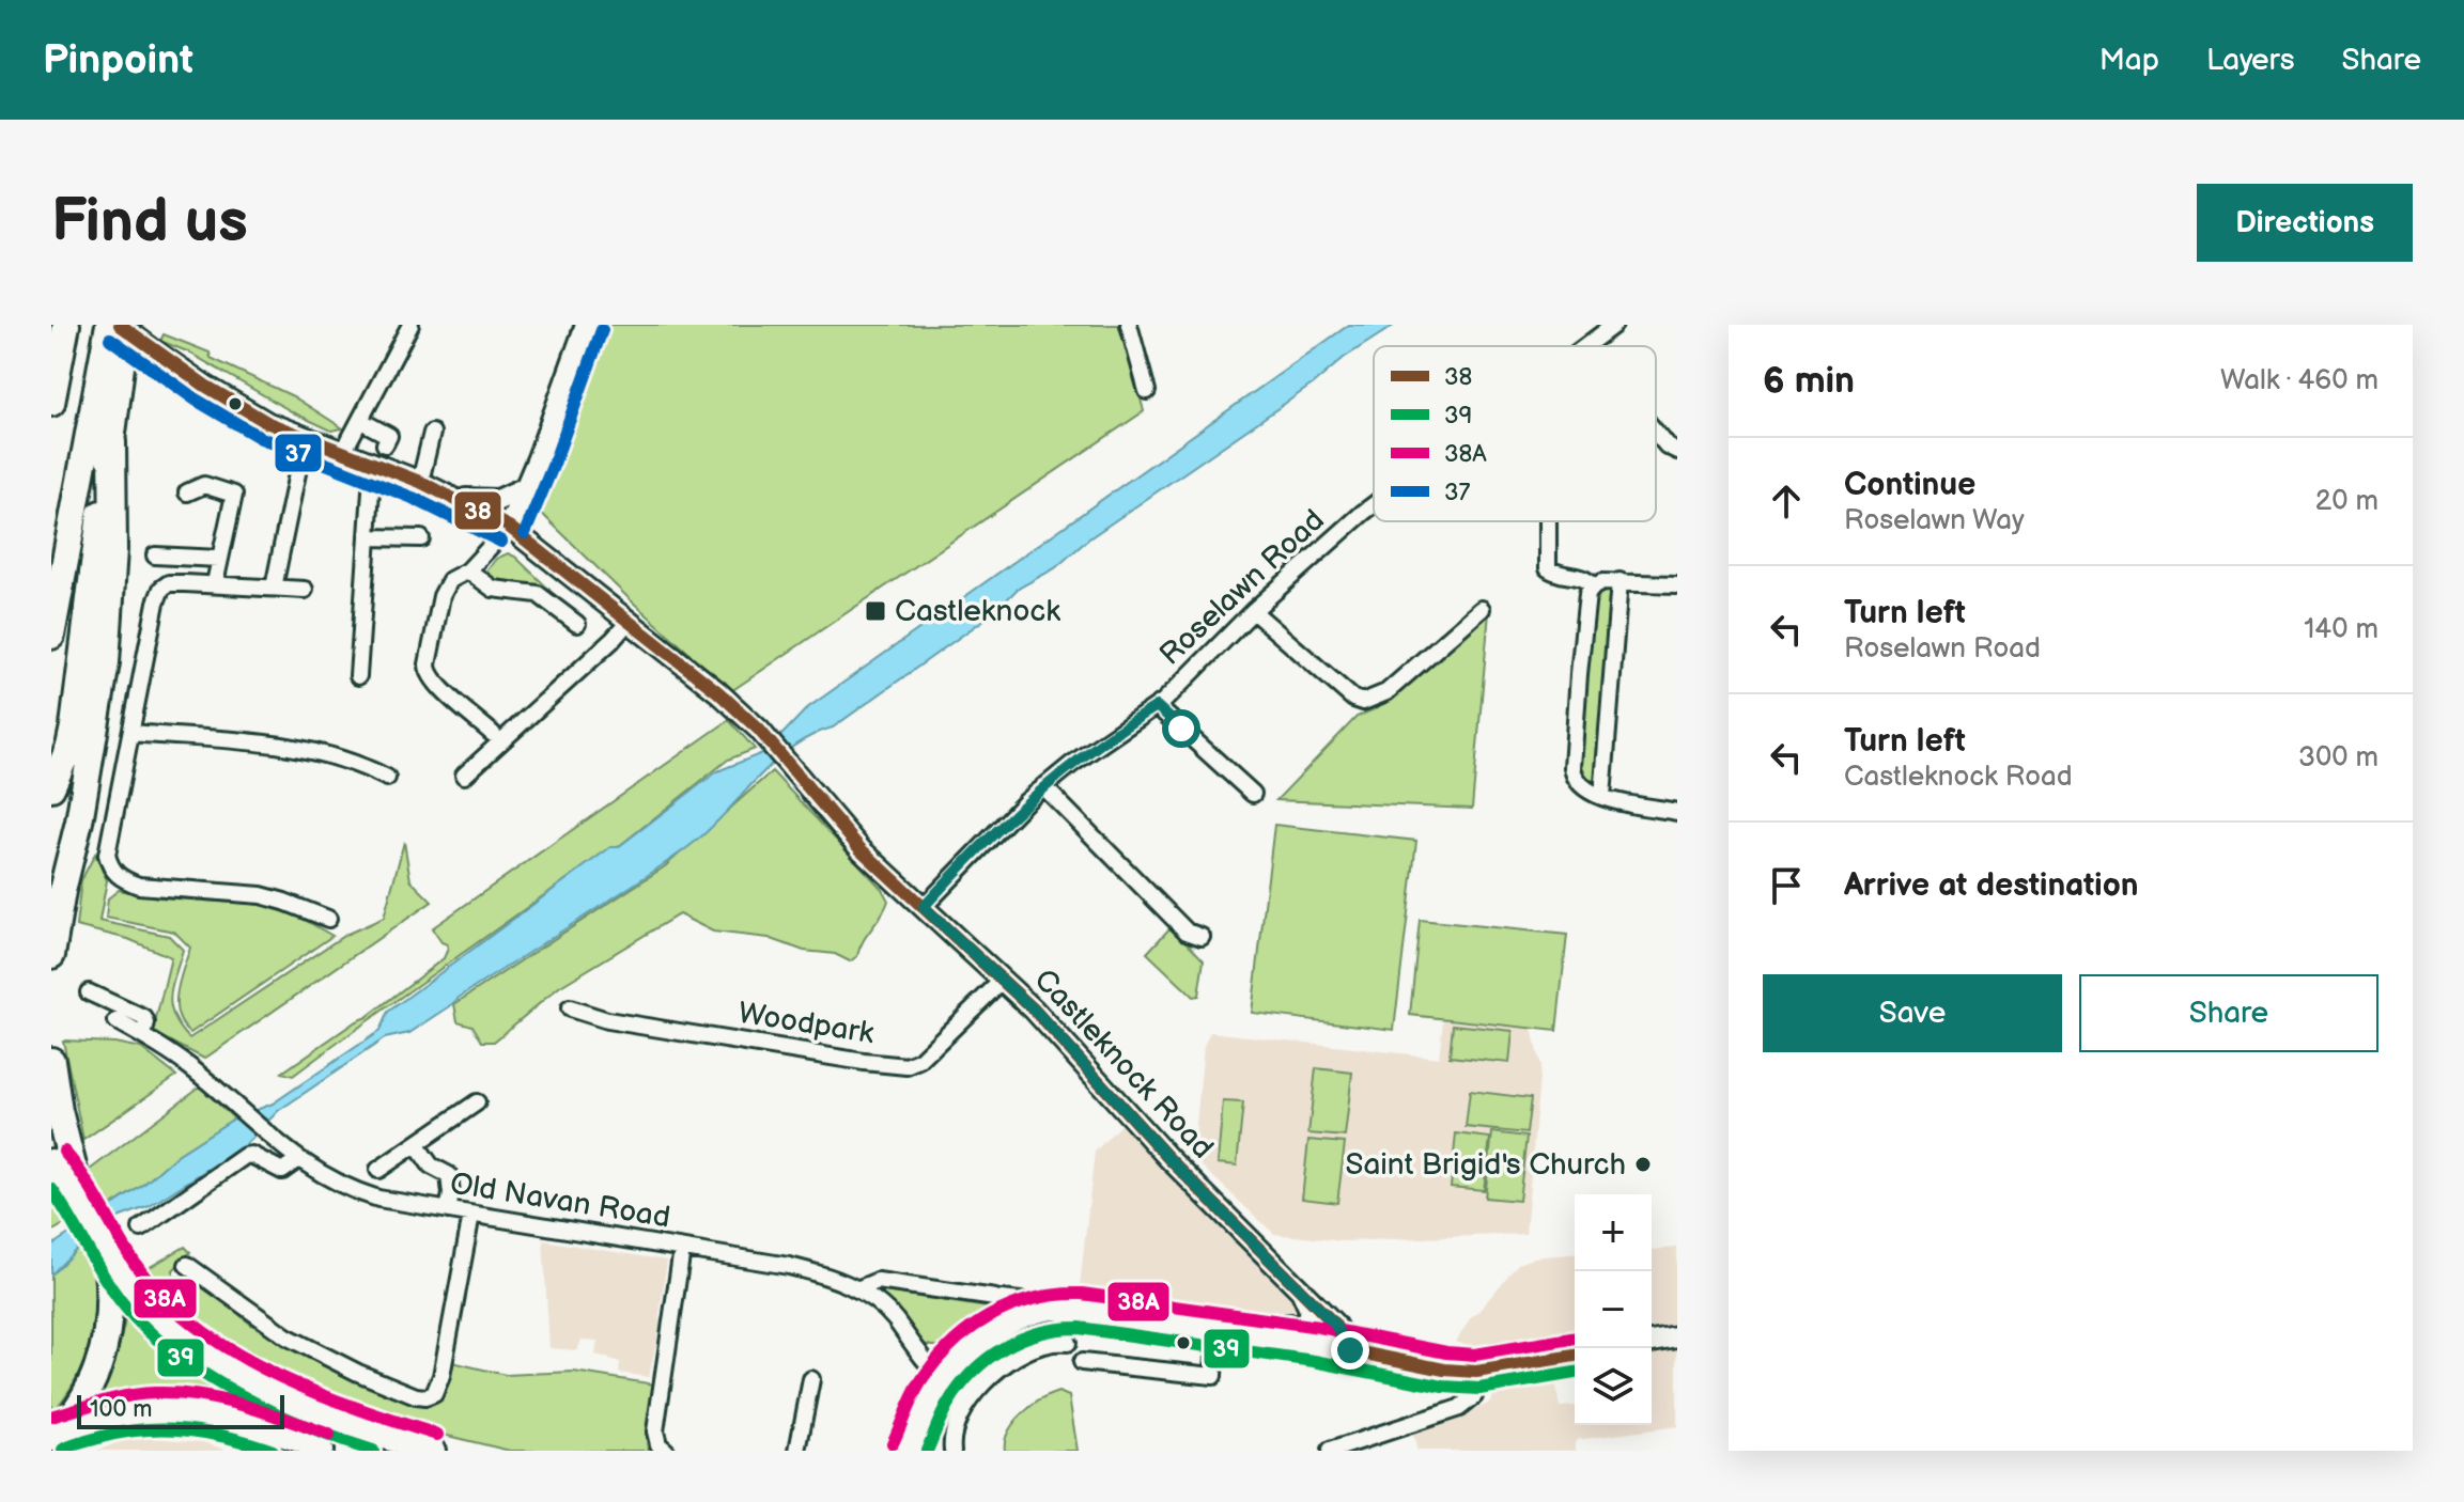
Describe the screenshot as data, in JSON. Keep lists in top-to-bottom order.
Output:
{
  "streets": {
    "main road": ["Castleknock Road"],
    "street": ["Roselawn Road", "Woodpark", "Old Navan Road"]
  },
  "crossings": [
    ["Roselawn Road", "Castleknock Road"],
    ["Woodpark", "Castleknock Road"]
  ],
  "places": {
    "transit": ["Castleknock"],
    "other": ["Saint Brigid's Church"]
  },
  "lines": [
    "transit line 38",
    "transit line 37",
    "transit line 38A",
    "transit line 39"
  ],
  "legend": [
    "38",
    "39",
    "38A",
    "37"
  ],
  "scale_bar": "100 m",
  "page": {
    "header": "Pinpoint",
    "nav": ["Map", "Layers", "Share"],
    "buttons": [
      "Directions",
      ["Save", "Share"]
    ],
    "title": "Find us",
    "heading": ["6 min", "Walk · 460 m"],
    "list": [
      ["Continue", "Roselawn Way", "20 m"],
      ["Turn left", "Roselawn Road", "140 m"],
      ["Turn left", "Castleknock Road", "300 m"],
      "Arrive at destination"
    ],
    "map_buttons": ["+", "−"],
    "scale": "100 m"
  }
}
